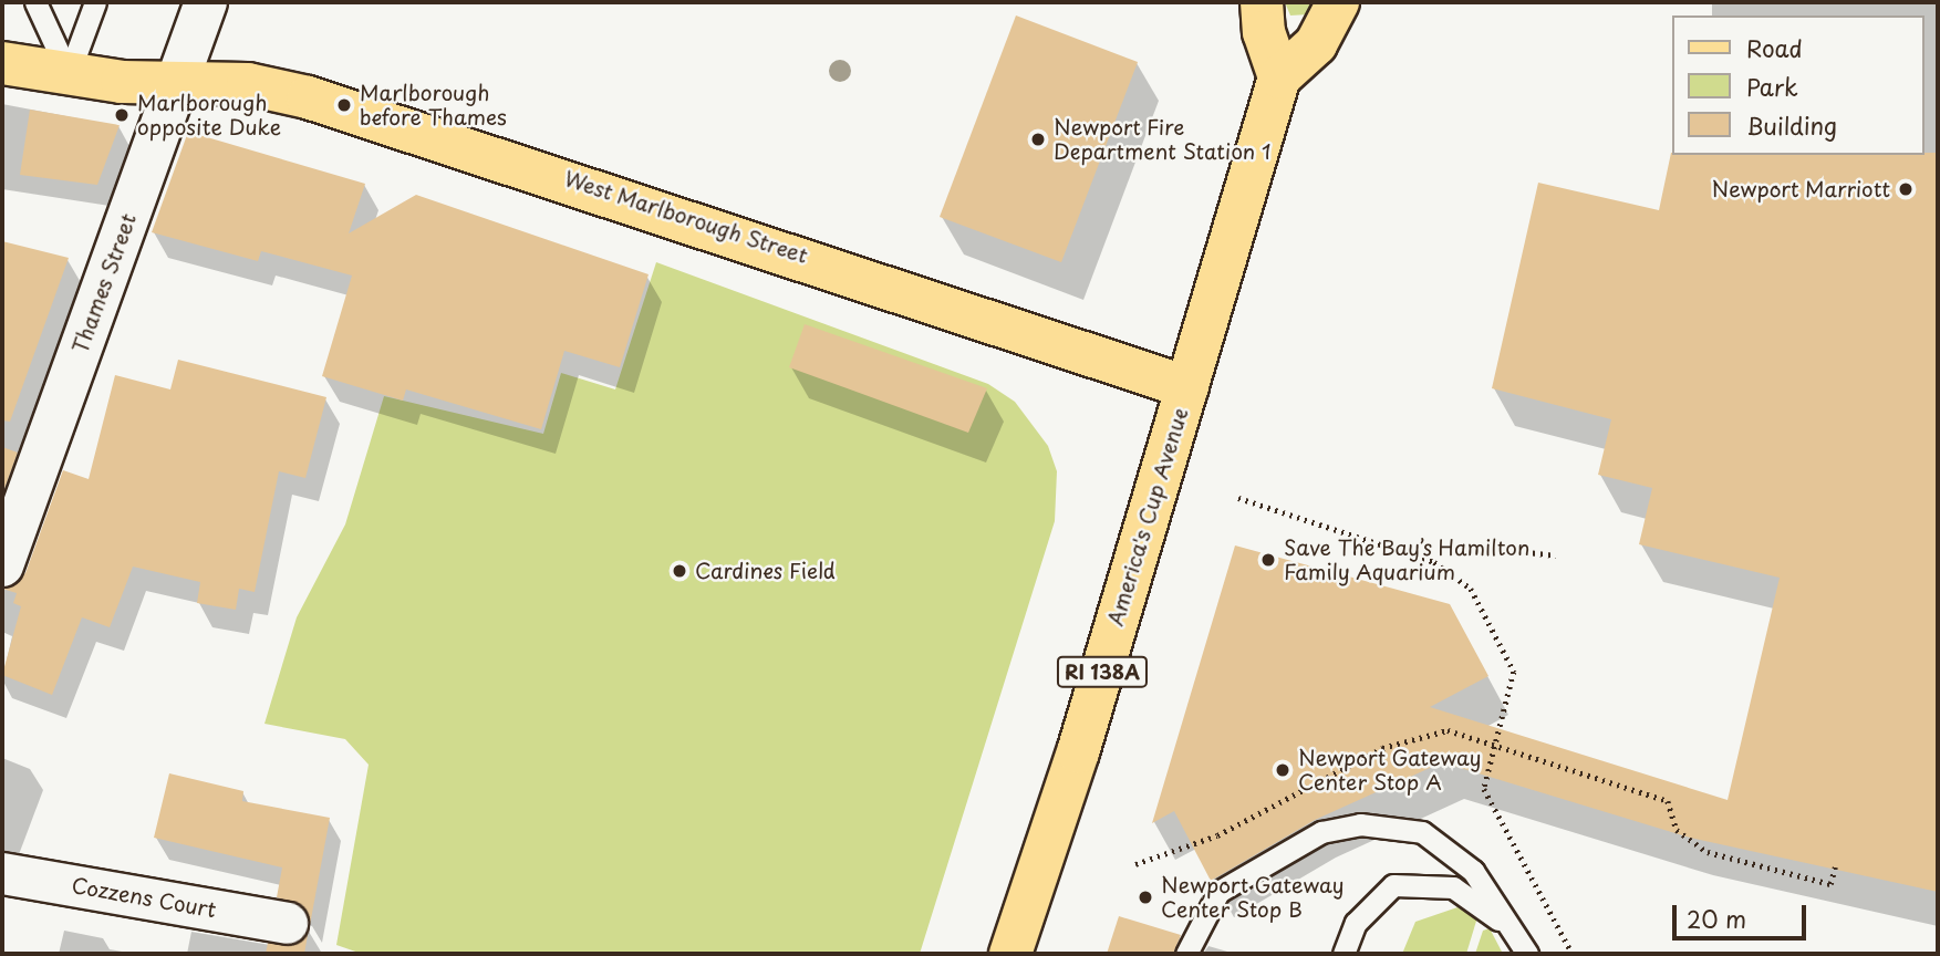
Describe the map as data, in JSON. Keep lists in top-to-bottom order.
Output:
{
  "streets": {
    "main road": [
      "West Marlborough Street",
      "Thames Street",
      "America's Cup Avenue",
      "RI 138A"
    ],
    "street": ["Cozzens Court"]
  },
  "crossings": [
    ["West Marlborough Street", "Thames Street"],
    ["West Marlborough Street", "America's Cup Avenue"]
  ],
  "places": [
    "Marlborough before Thames",
    "Marlborough opposite Duke",
    "Newport Fire Department Station 1",
    "Newport Marriott",
    "Save The Bay’s Hamilton Family Aquarium",
    "Cardines Field",
    "Newport Gateway Center Stop A",
    "Newport Gateway Center Stop B"
  ],
  "legend": ["Road", "Park", "Building"],
  "scale_bar": "20 m"
}
